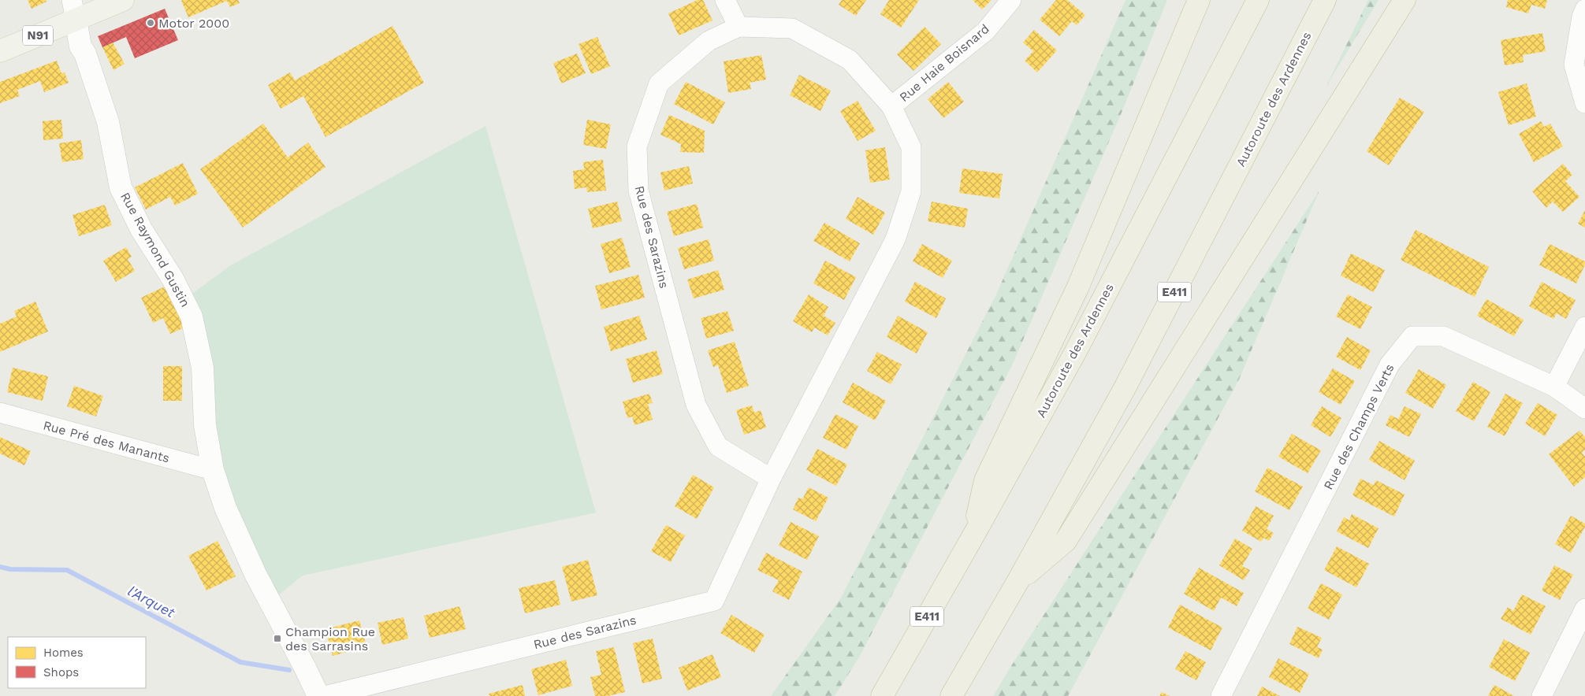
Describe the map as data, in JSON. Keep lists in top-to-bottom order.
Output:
{
  "streets": {
    "highway": ["Autoroute des Ardennes", "E411"],
    "main road": ["N91"],
    "street": [
      "Rue Haie Boisnard",
      "Rue des Sarazins",
      "Rue Raymond Gustin",
      "Rue des Champs Verts",
      "Rue Pré des Manants"
    ]
  },
  "crossings": [
    ["N91", "Rue Raymond Gustin"],
    ["Rue Haie Boisnard", "Rue des Sarazins"],
    ["Rue Raymond Gustin", "Rue Pré des Manants"]
  ],
  "water": ["l'Arquet"],
  "places": {
    "other": ["Motor 2000"],
    "transit": ["Champion Rue des Sarrasins"]
  },
  "legend": ["Homes", "Shops"]
}
